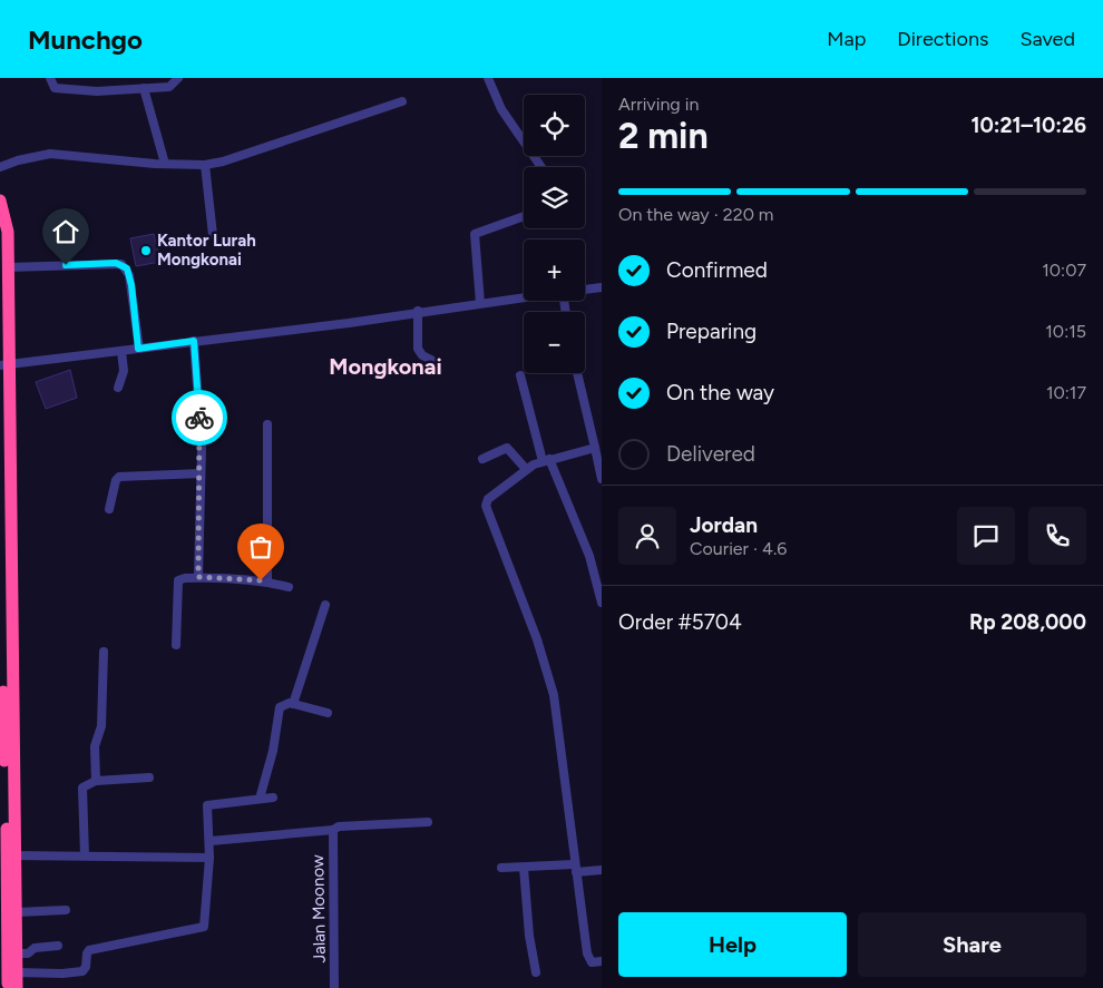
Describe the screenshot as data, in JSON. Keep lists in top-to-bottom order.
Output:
{
  "streets": {
    "street": ["Jalan Moonow"]
  },
  "districts": ["Mongkonai"],
  "places": ["Kantor Lurah Mongkonai"],
  "page": {
    "header": "Munchgo",
    "nav": ["Map", "Directions", "Saved"],
    "heading": ["2 min", "Arriving in", "10:21–10:26"],
    "panel": [
      "Jordan",
      "Courier · 4.6",
      "Order #5704",
      "Rp 208,000"
    ],
    "map_buttons": ["+", "−"],
    "bar": "On the way · 220 m",
    "list": [
      ["Confirmed", "10:07"],
      ["Preparing", "10:15"],
      ["On the way", "10:17"],
      "Delivered"
    ],
    "buttons": ["Help", "Share"]
  }
}
